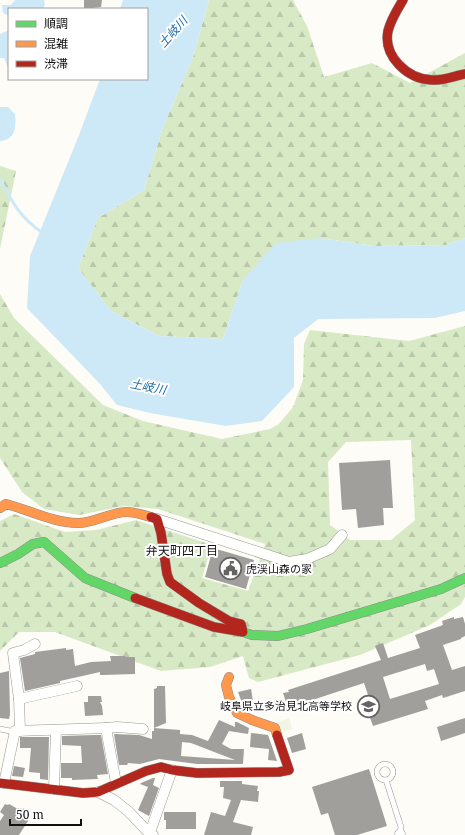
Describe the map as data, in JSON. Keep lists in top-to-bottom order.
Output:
{
  "districts": ["弁天町四丁目"],
  "water": ["土岐川"],
  "places": {
    "public building": ["虎渓山森の家"],
    "school or university": ["岐阜県立多治見北高等学校"]
  },
  "legend": ["順調", "混雑", "渋滞"],
  "scale_bar": "50 m"
}
